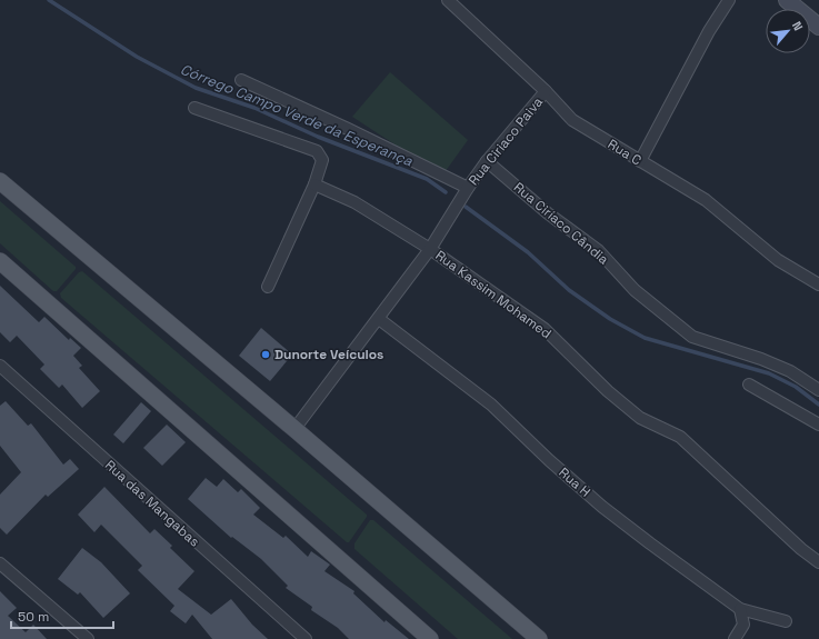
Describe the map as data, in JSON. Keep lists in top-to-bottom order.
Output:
{
  "streets": {
    "street": [
      "Rua Ciriaco Paiva",
      "Rua C",
      "Rua Ciríaco Cândia",
      "Rua Kassim Mohamed",
      "Rua H",
      "Rua das Mangabas"
    ]
  },
  "crossings": [
    ["Rua Ciriaco Paiva", "Rua C"],
    ["Rua Ciriaco Paiva", "Rua Ciríaco Cândia"],
    ["Rua Ciriaco Paiva", "Rua Kassim Mohamed"],
    ["Rua Ciriaco Paiva", "Rua H"]
  ],
  "water": ["Córrego Campo Verde da Esperança"],
  "places": ["Dunorte Veículos"],
  "scale_bar": "50 m",
  "north": "top right"
}
